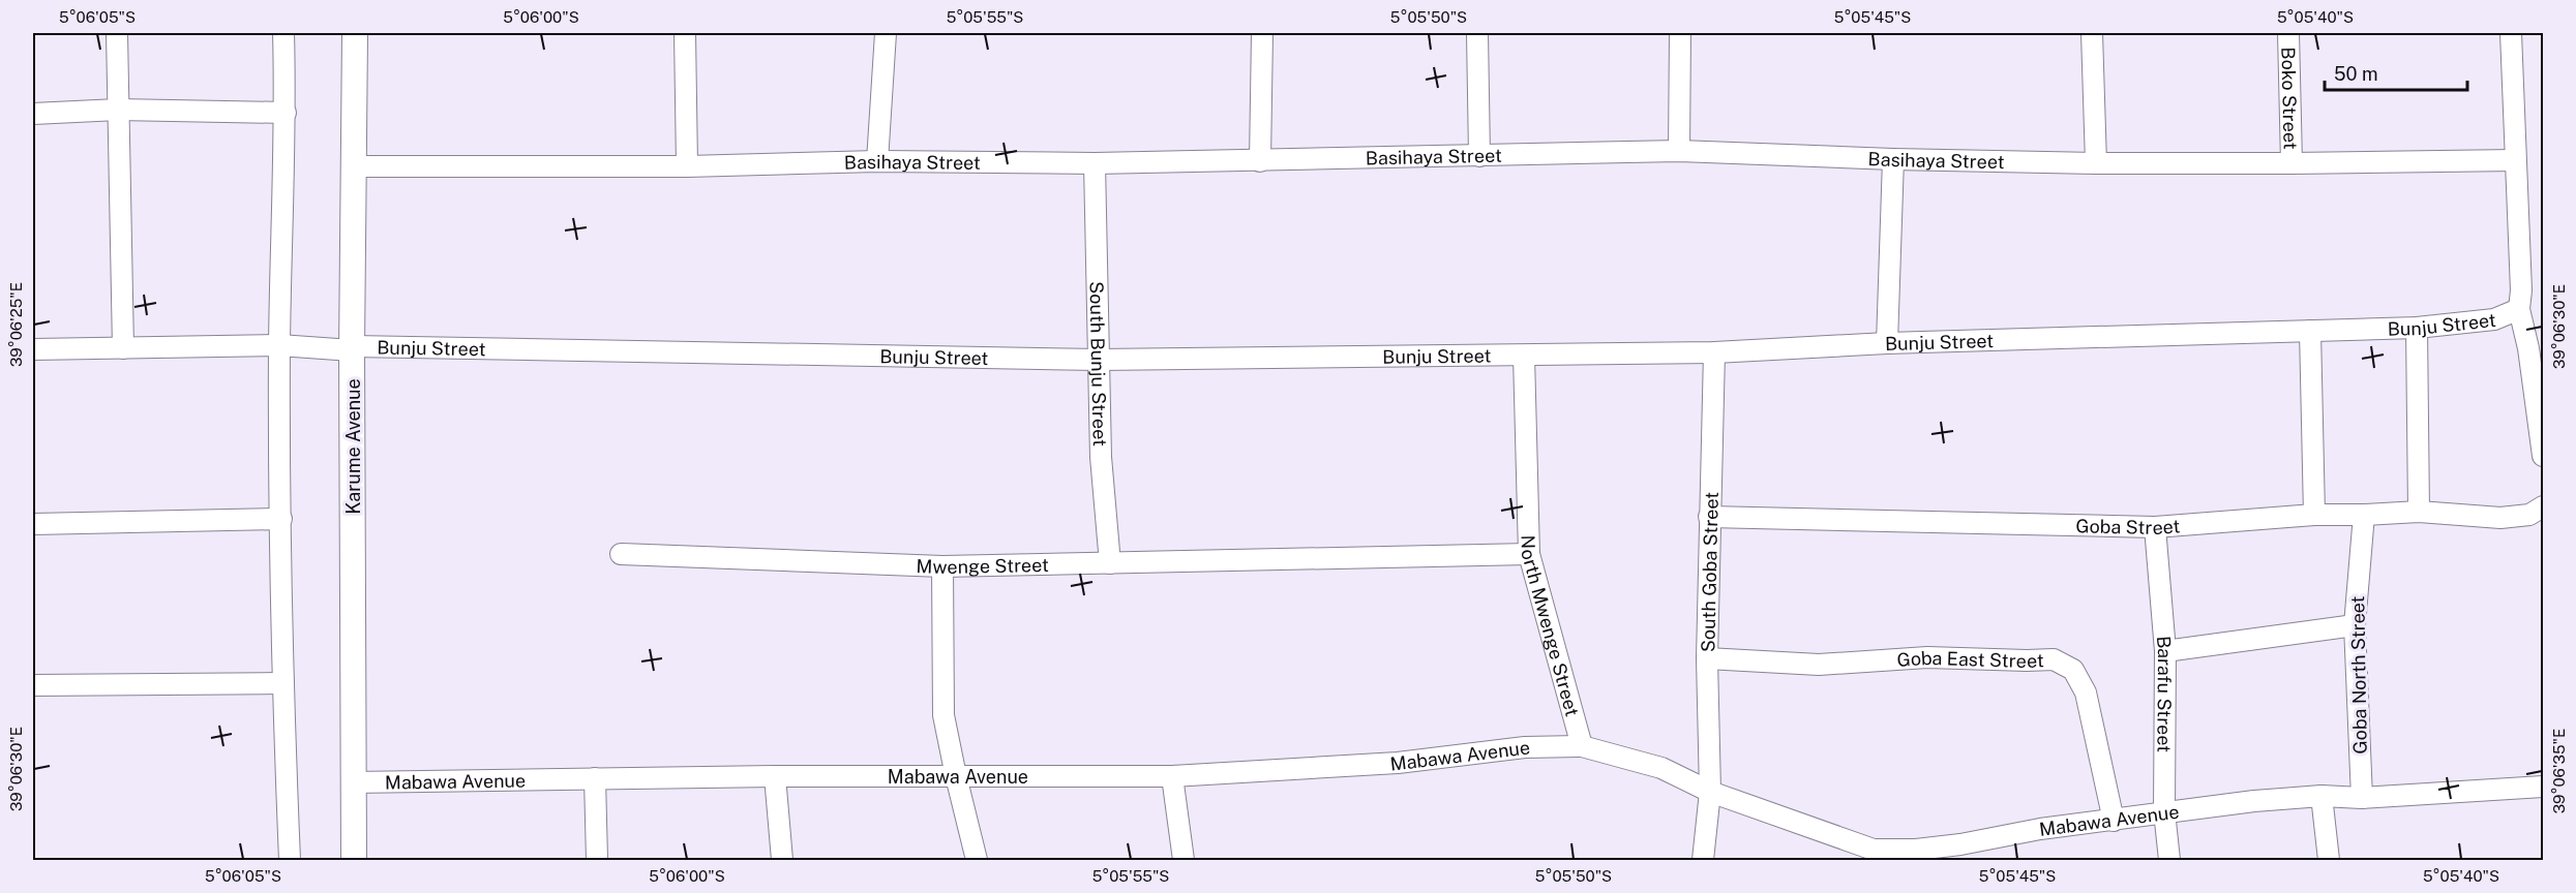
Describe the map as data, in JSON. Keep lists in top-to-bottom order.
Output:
{
  "streets": {
    "main road": ["Karume Avenue"],
    "street": [
      "Boko Street",
      "Basihaya Street",
      "Bunju Street",
      "South Bunju Street",
      "Goba Street",
      "Mwenge Street",
      "South Goba Street",
      "North Mwenge Street",
      "Goba East Street",
      "Goba North Street",
      "Barafu Street",
      "Mabawa Avenue"
    ]
  },
  "crossings": [
    ["Boko Street", "Basihaya Street"],
    ["Basihaya Street", "South Bunju Street"],
    ["Basihaya Street", "Karume Avenue"],
    ["Bunju Street", "South Bunju Street"],
    ["Bunju Street", "Karume Avenue"],
    ["Bunju Street", "South Goba Street"],
    ["Bunju Street", "North Mwenge Street"],
    ["South Bunju Street", "Mwenge Street"],
    ["Karume Avenue", "Mabawa Avenue"],
    ["Goba Street", "South Goba Street"],
    ["Goba Street", "Goba North Street"],
    ["Goba Street", "Barafu Street"],
    ["Mwenge Street", "North Mwenge Street"],
    ["South Goba Street", "Goba East Street"],
    ["South Goba Street", "Mabawa Avenue"],
    ["North Mwenge Street", "Mabawa Avenue"],
    ["Goba East Street", "Mabawa Avenue"],
    ["Goba North Street", "Mabawa Avenue"],
    ["Barafu Street", "Mabawa Avenue"]
  ],
  "scale_bar": "50 m",
  "coordinates": [
    "5°06'05\"S",
    "5°06'00\"S",
    "5°05'55\"S",
    "5°05'50\"S",
    "5°05'45\"S",
    "5°05'40\"S",
    "39°06'25\"E",
    "39°06'30\"E",
    "39°06'35\"E"
  ]
}
